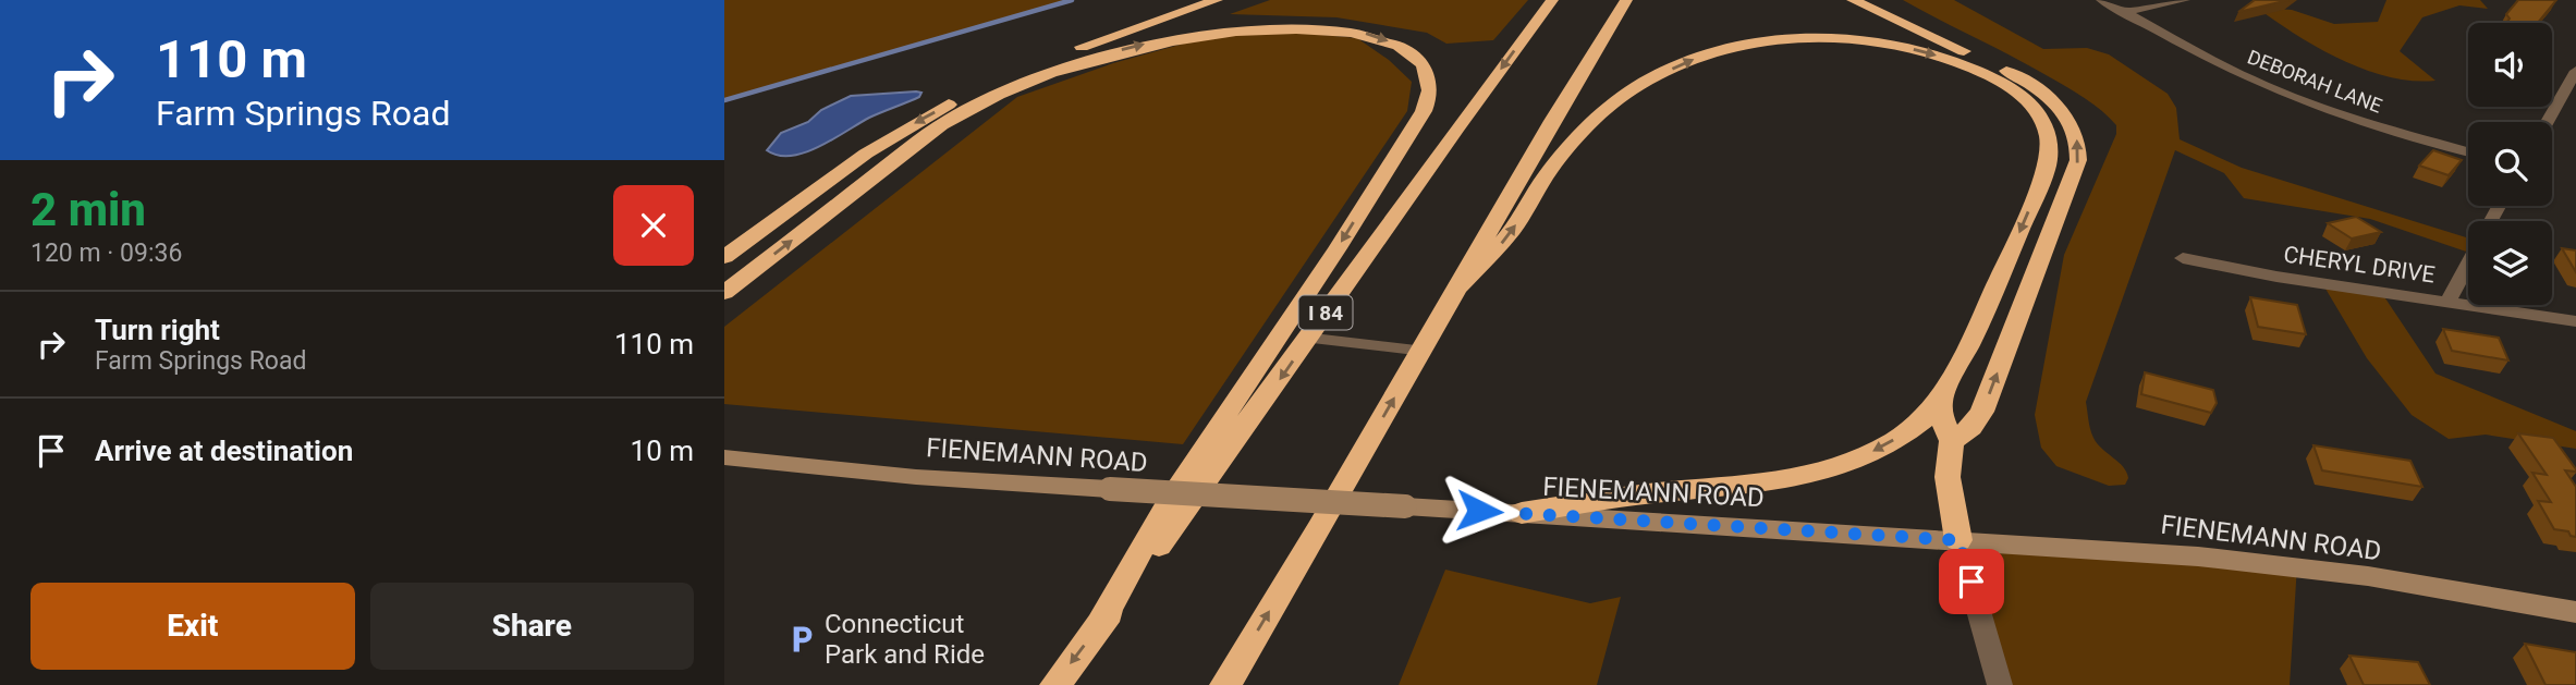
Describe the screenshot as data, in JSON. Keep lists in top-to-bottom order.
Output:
{
  "streets": {
    "highway": ["I 84"],
    "main road": ["FIENEMANN ROAD"],
    "street": ["DEBORAH LANE", "CHERYL DRIVE"]
  },
  "places": {
    "parking": ["Connecticut Park and Ride"]
  },
  "page": {
    "turn": ["110 m", "Farm Springs Road"],
    "heading": ["2 min", "120 m · 09:36"],
    "list": [
      {
        "name": "Turn right",
        "note": "Farm Springs Road",
        "value": "110 m"
      },
      {
        "name": "Arrive at destination",
        "value": "10 m"
      }
    ],
    "buttons": ["Exit", "Share"]
  }
}
